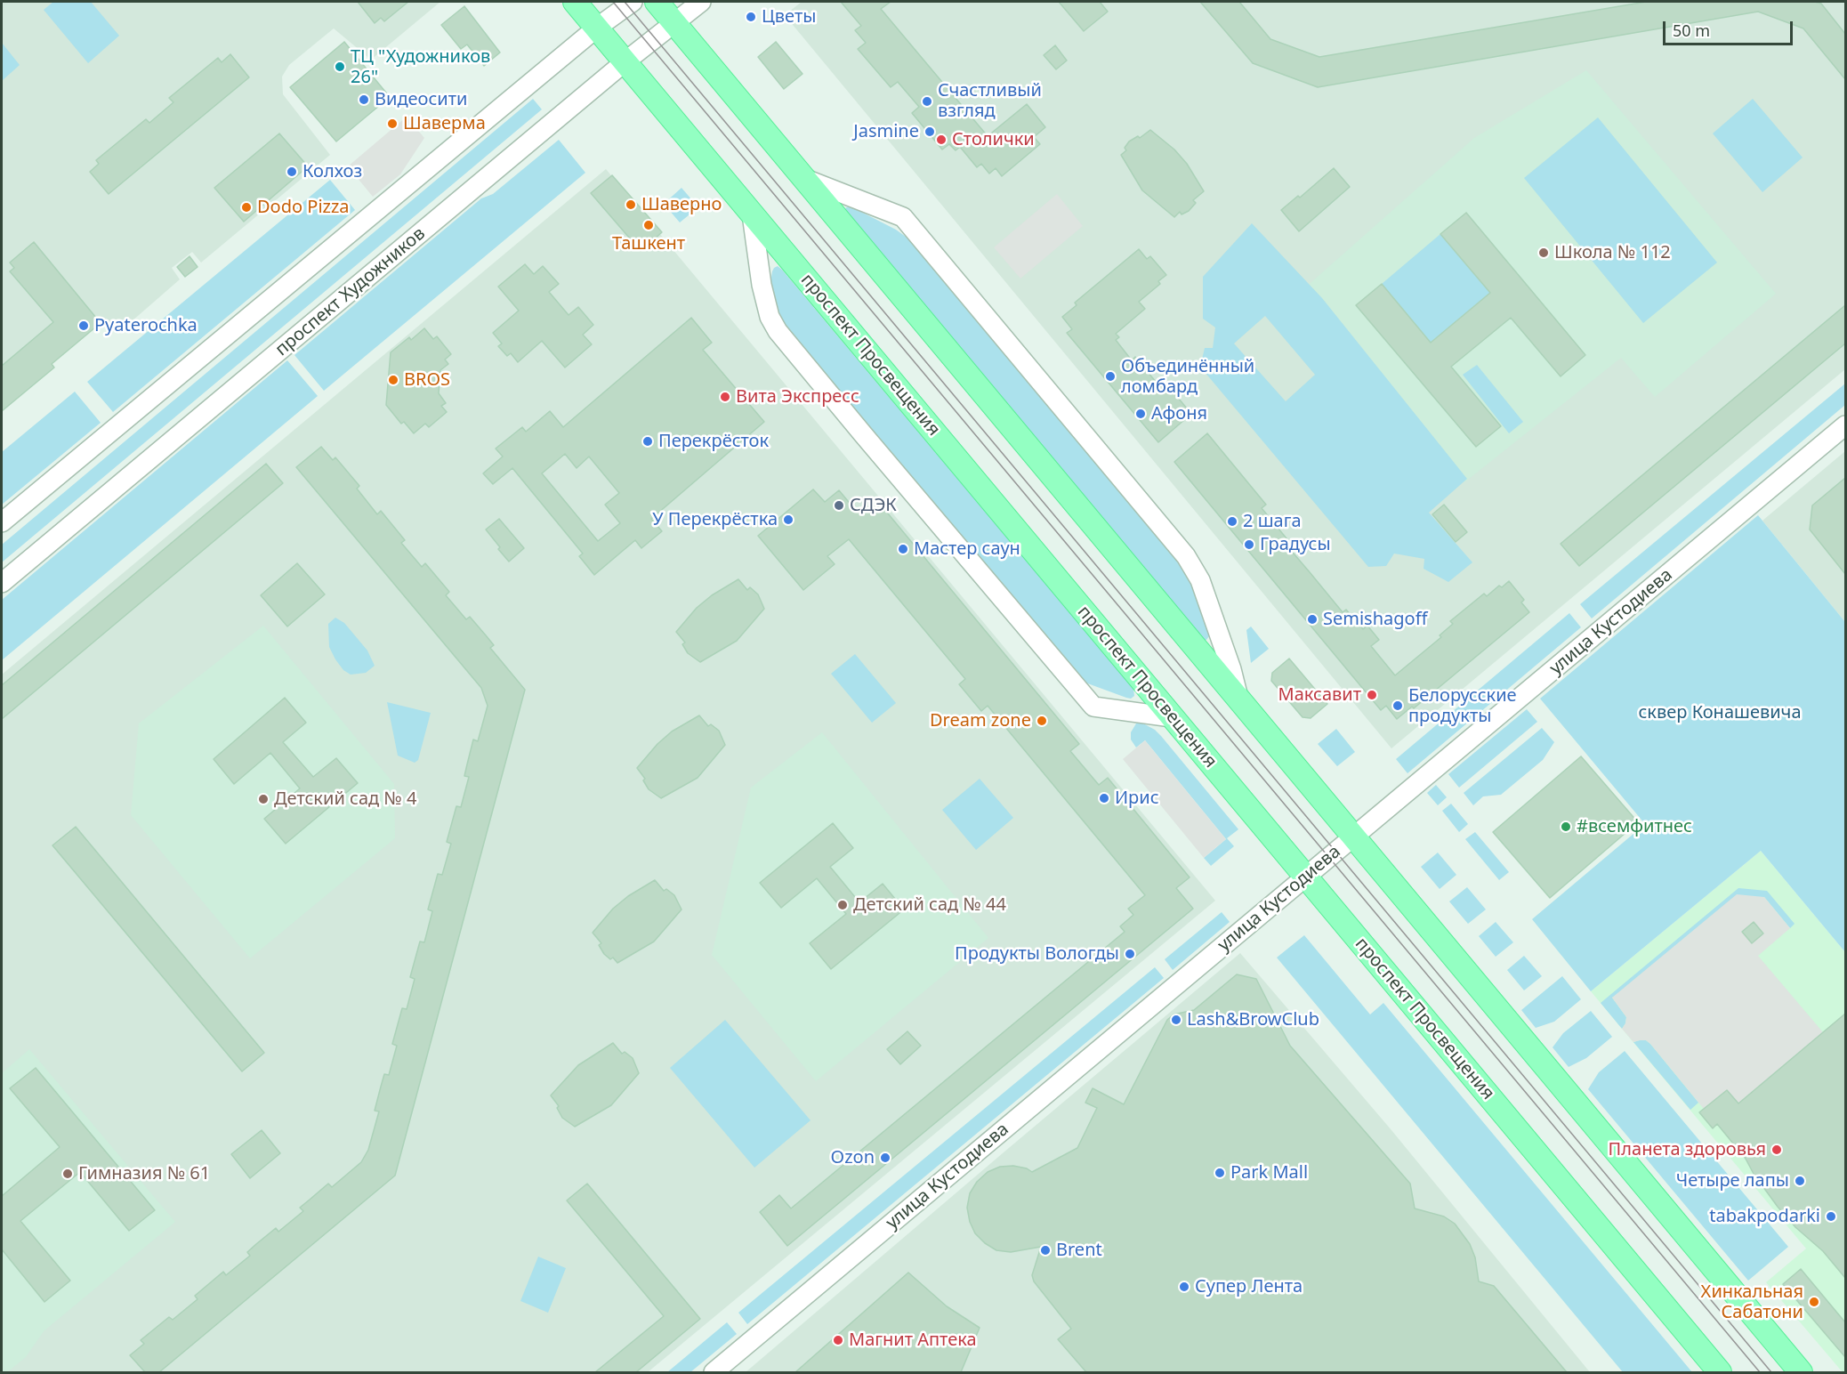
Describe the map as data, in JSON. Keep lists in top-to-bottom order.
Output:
{
  "streets": {
    "main road": ["проспект Просвещения"],
    "street": ["проспект Художников", "улица Кустодиева"]
  },
  "crossings": [
    ["проспект Художников", "проспект Просвещения"],
    ["проспект Просвещения", "улица Кустодиева"]
  ],
  "parks": ["сквер Конашевича"],
  "places": [
    "Цветы",
    "ТЦ \"Художников 26\"",
    "Видеосити",
    "Счастливый взгляд",
    "Шаверма",
    "Jasmine",
    "Столички",
    "Колхоз",
    "Шаверно",
    "Dodo Pizza",
    "Ташкент",
    "Школа № 112",
    "Pyaterochka",
    "Объединённый ломбард",
    "BROS",
    "Вита Экспресс",
    "Афоня",
    "Перекрёсток",
    "СДЭК",
    "У Перекрёстка",
    "2 шага",
    "Градусы",
    "Мастер саун",
    "Semishagoff",
    "Максавит",
    "Белорусские продукты",
    "Dream zone",
    "Ирис",
    "Детский сад № 4",
    "#всемфитнес",
    "Детский сад № 44",
    "Продукты Вологды",
    "Lash&BrowClub",
    "Планета здоровья",
    "Ozon",
    "Park Mall",
    "Гимназия № 61",
    "Четыре лапы",
    "tabakpodarki",
    "Brent",
    "Супер Лента",
    "Хинкальная Сабатони",
    "Магнит Аптека"
  ],
  "scale_bar": "50 m"
}
